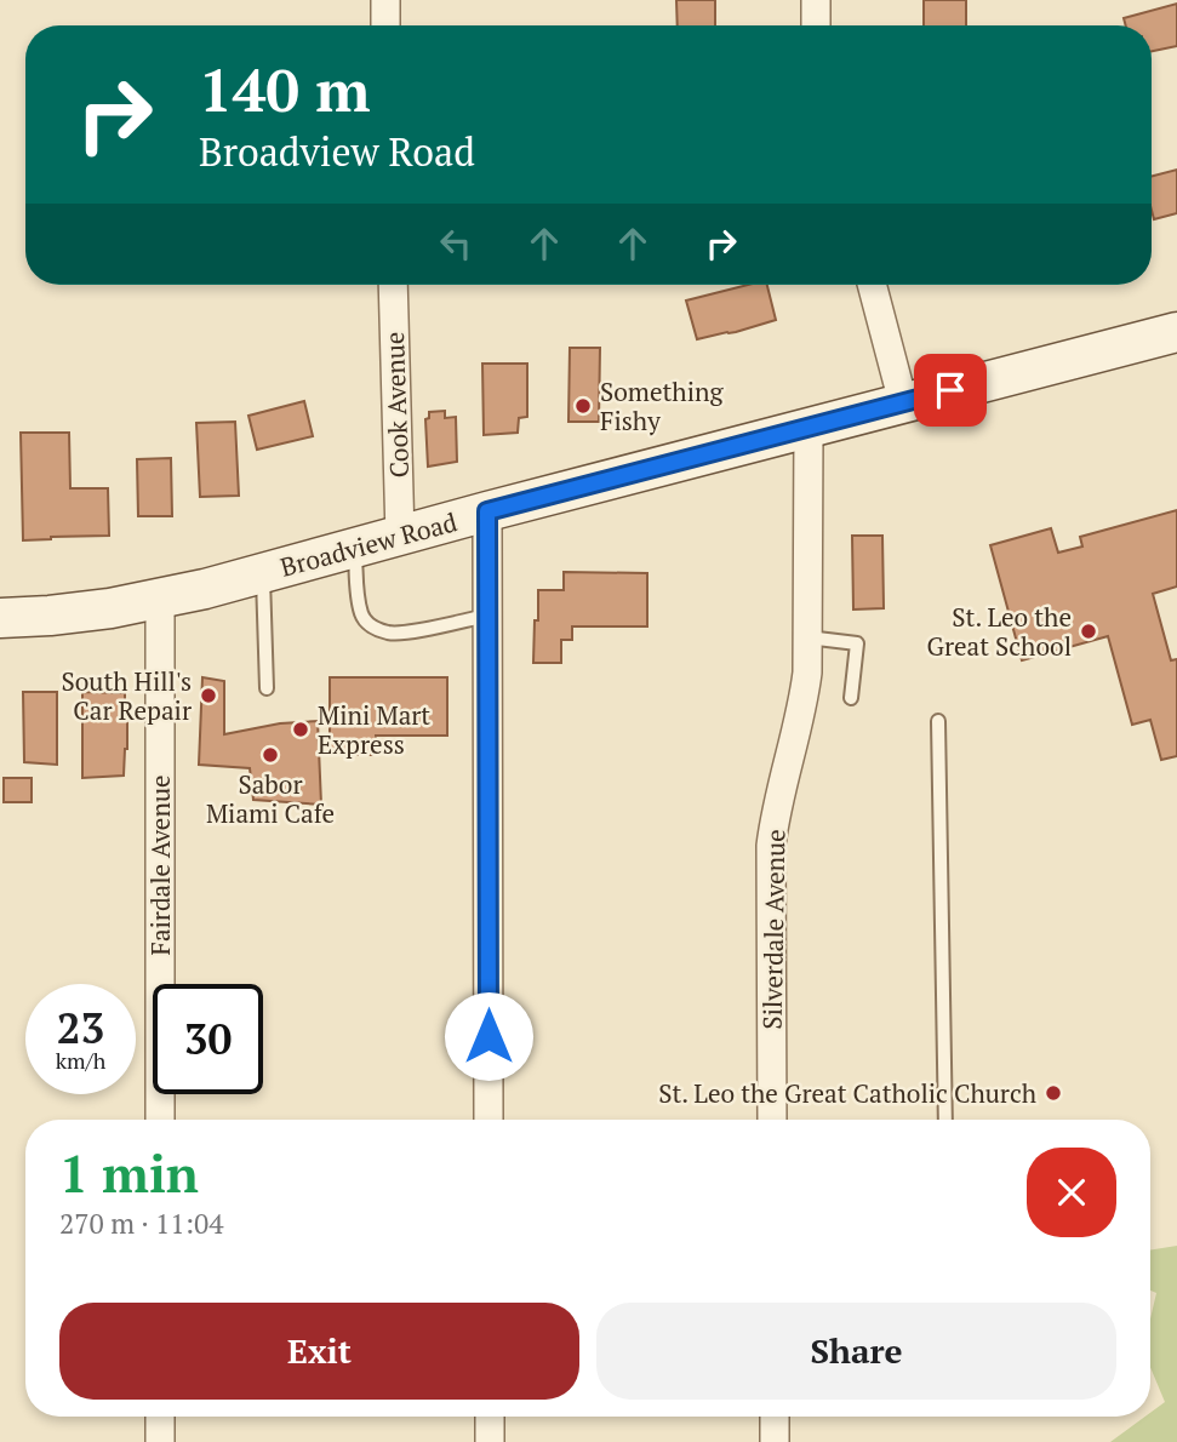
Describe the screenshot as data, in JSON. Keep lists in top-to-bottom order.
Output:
{
  "streets": {
    "main road": ["Broadview Road"],
    "street": ["Cook Avenue", "Fairdale Avenue", "Silverdale Avenue"]
  },
  "crossings": [
    ["Cook Avenue", "Broadview Road"],
    ["Broadview Road", "Fairdale Avenue"],
    ["Broadview Road", "Silverdale Avenue"]
  ],
  "places": [
    "Something Fishy",
    "St. Leo the Great School",
    "South Hill's Car Repair",
    "Mini Mart Express",
    "Sabor Miami Cafe",
    "St. Leo the Great Catholic Church"
  ],
  "page": {
    "turn": ["140 m", "Broadview Road"],
    "speed": "23 km/h",
    "limit": "30",
    "heading": ["1 min", "270 m · 11:04"],
    "buttons": ["Exit", "Share"]
  }
}
